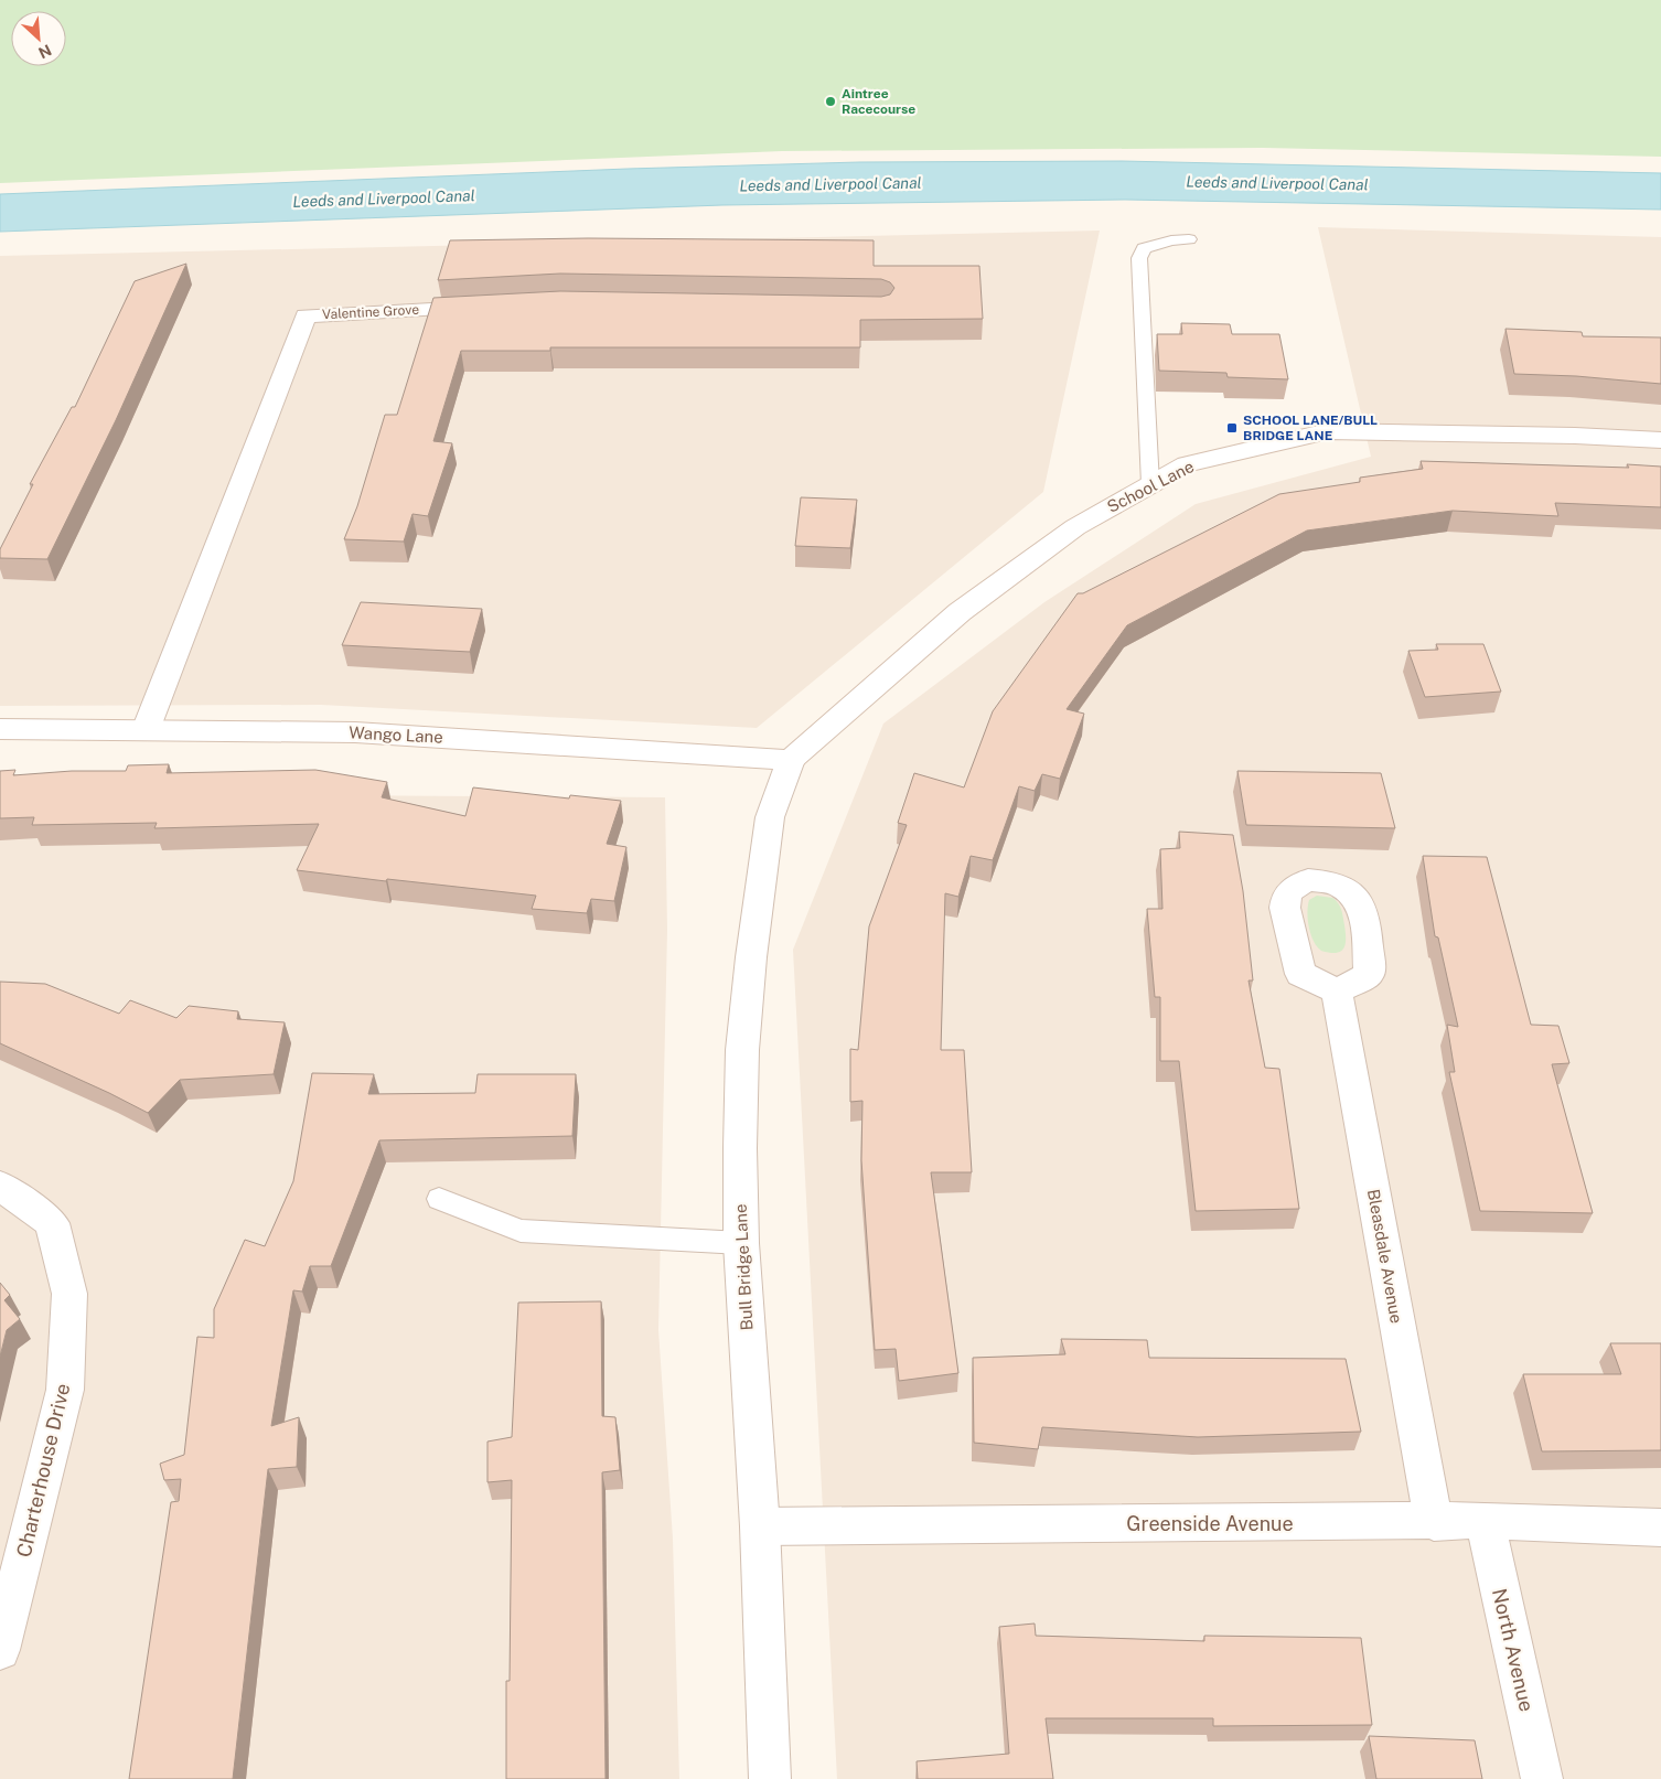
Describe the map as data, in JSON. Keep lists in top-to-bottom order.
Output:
{
  "streets": {
    "street": [
      "Valentine Grove",
      "School Lane",
      "Wango Lane",
      "Bleasdale Avenue",
      "Bull Bridge Lane",
      "Charterhouse Drive",
      "Greenside Avenue",
      "North Avenue"
    ]
  },
  "crossings": [
    ["Valentine Grove", "Wango Lane"],
    ["School Lane", "Wango Lane"],
    ["School Lane", "Bull Bridge Lane"],
    ["Wango Lane", "Bull Bridge Lane"],
    ["Bleasdale Avenue", "Greenside Avenue"],
    ["Bull Bridge Lane", "Greenside Avenue"],
    ["Greenside Avenue", "North Avenue"]
  ],
  "water": ["Leeds and Liverpool Canal"],
  "places": {
    "other": ["Aintree Racecourse"],
    "transit": ["SCHOOL LANE/BULL BRIDGE LANE"]
  },
  "north": "bottom right"
}
